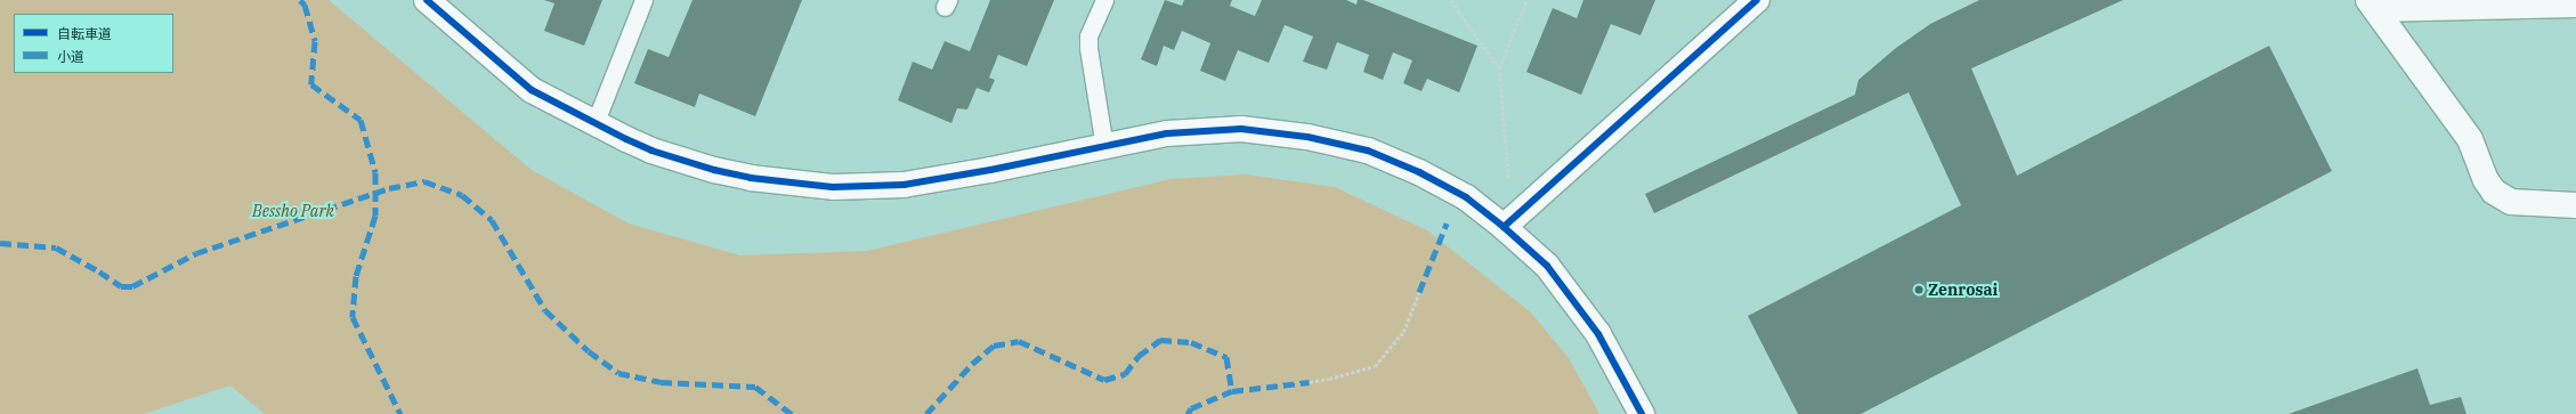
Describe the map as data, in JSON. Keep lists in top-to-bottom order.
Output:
{
  "parks": ["Bessho Park"],
  "places": ["Zenrosai"],
  "legend": ["自転車道", "小道"]
}
